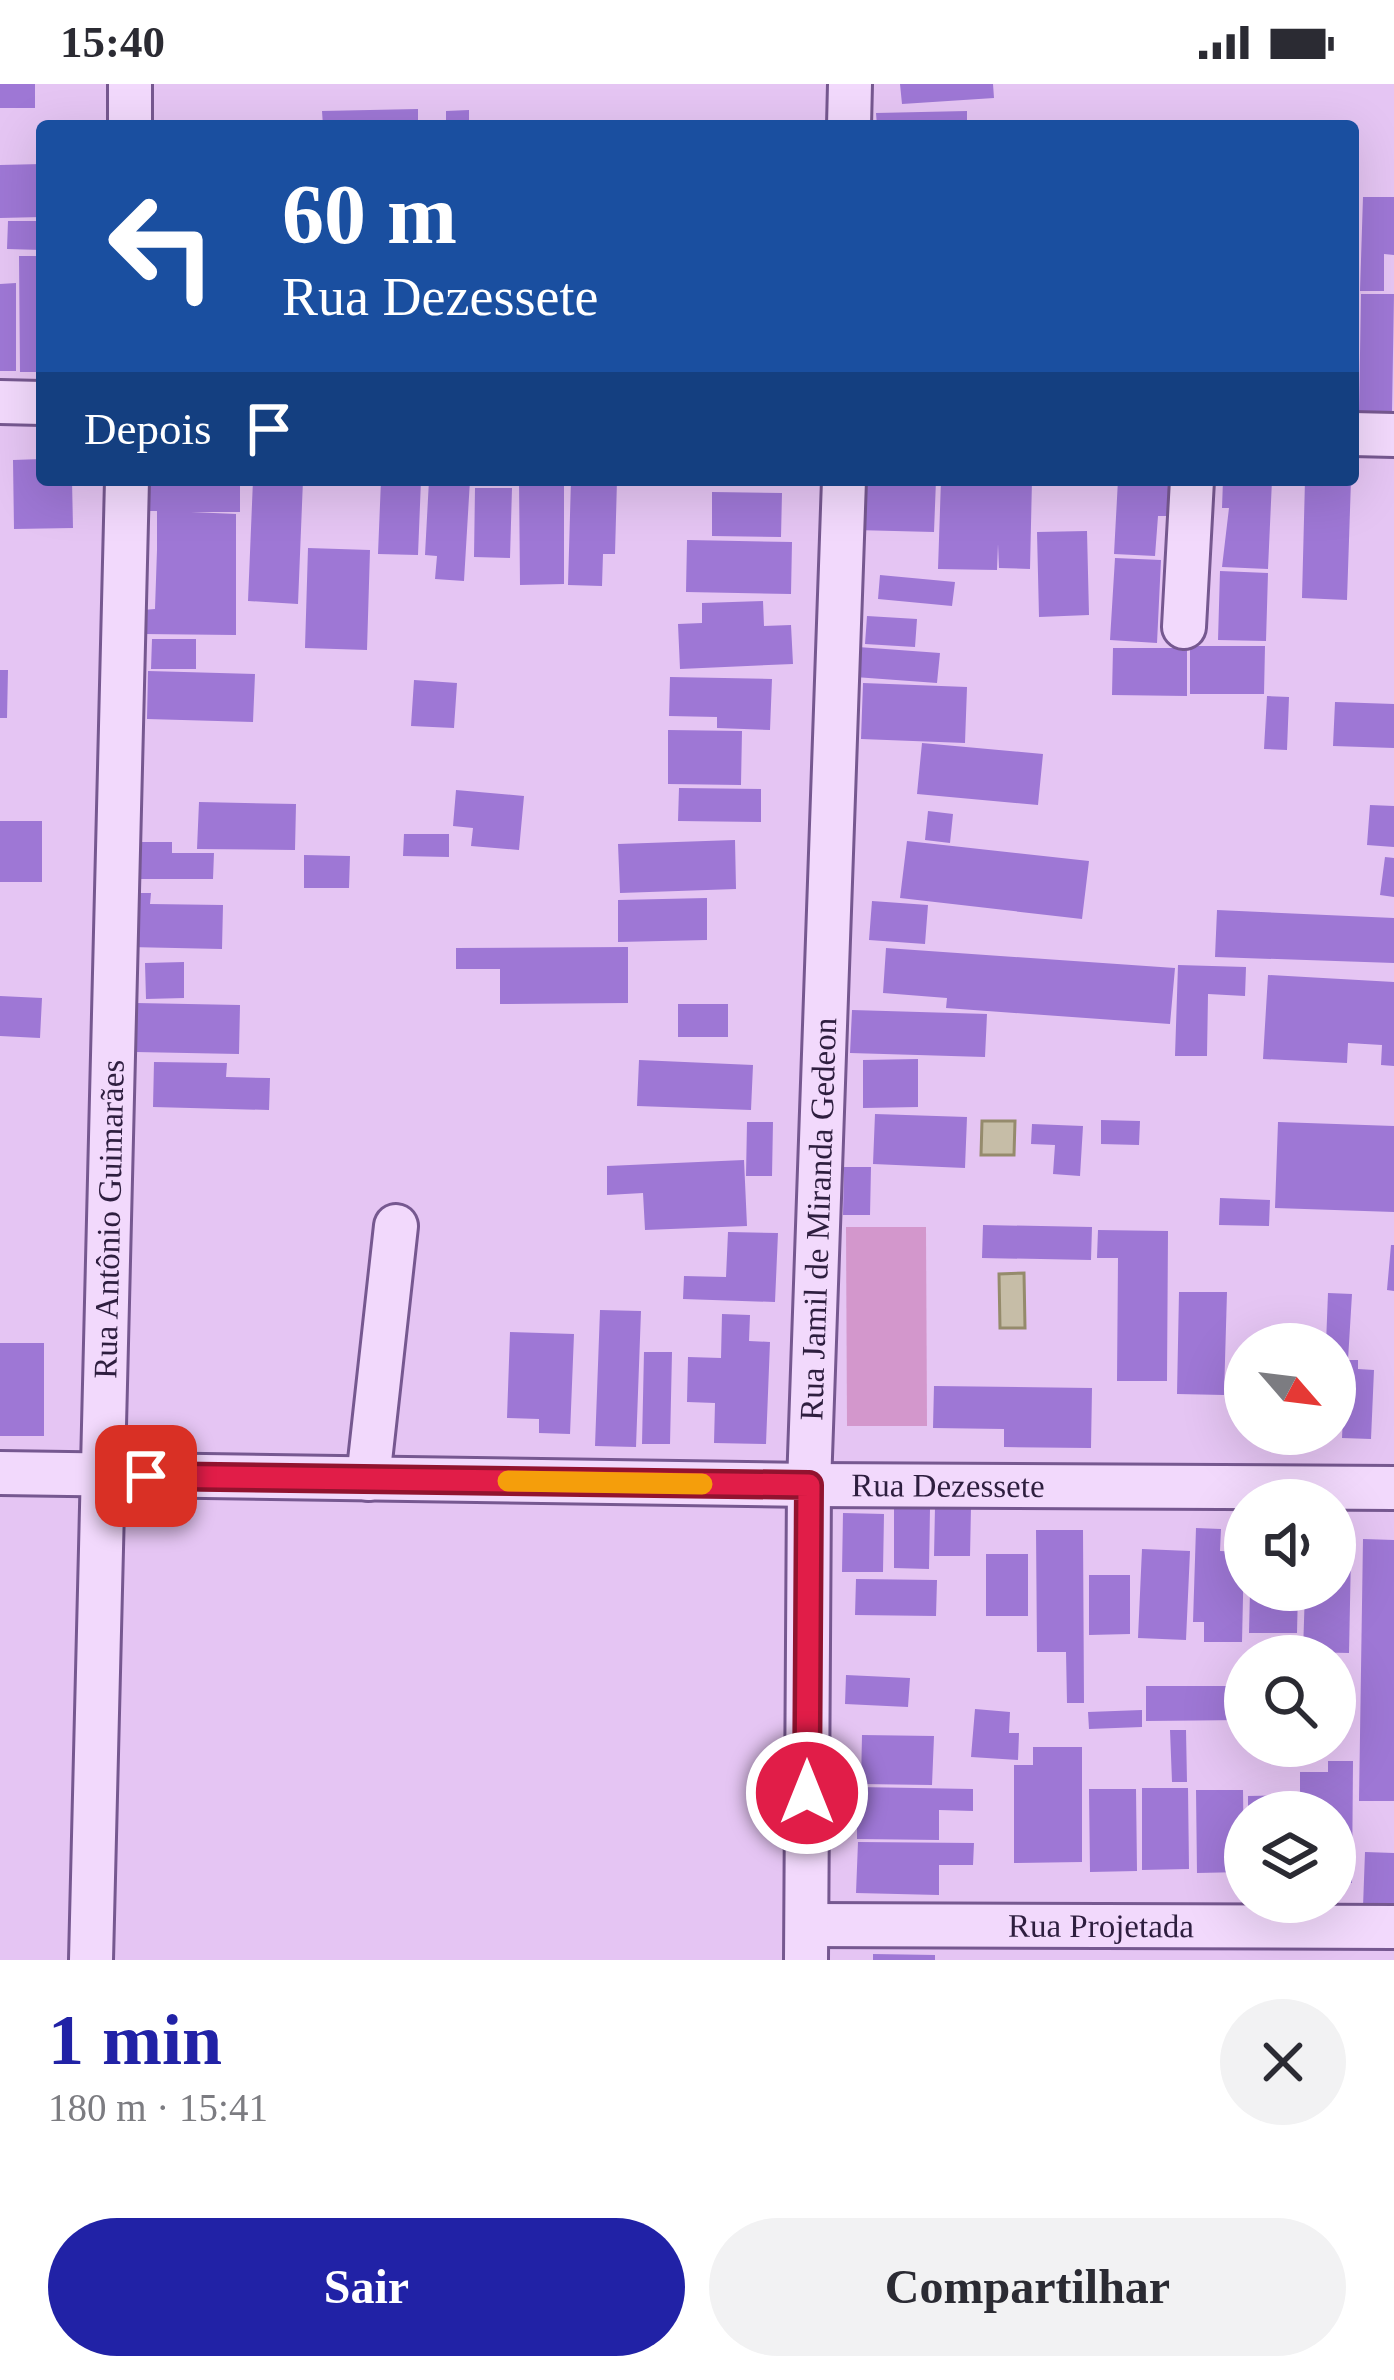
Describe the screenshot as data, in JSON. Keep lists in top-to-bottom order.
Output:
{
  "streets": {
    "street": [
      "Rua Antônio Guimarães",
      "Rua Jamil de Miranda Gedeon",
      "Rua Dezessete",
      "Rua Projetada"
    ]
  },
  "crossings": [
    ["Rua Antônio Guimarães", "Rua Dezessete"],
    ["Rua Jamil de Miranda Gedeon", "Rua Dezessete"],
    ["Rua Jamil de Miranda Gedeon", "Rua Projetada"]
  ],
  "north": "bottom right",
  "page": {
    "status": "15:40",
    "turn": ["60 m", "Rua Dezessete"],
    "then": "Depois",
    "heading": ["1 min", "180 m · 15:41"],
    "buttons": ["Sair", "Compartilhar"]
  }
}
